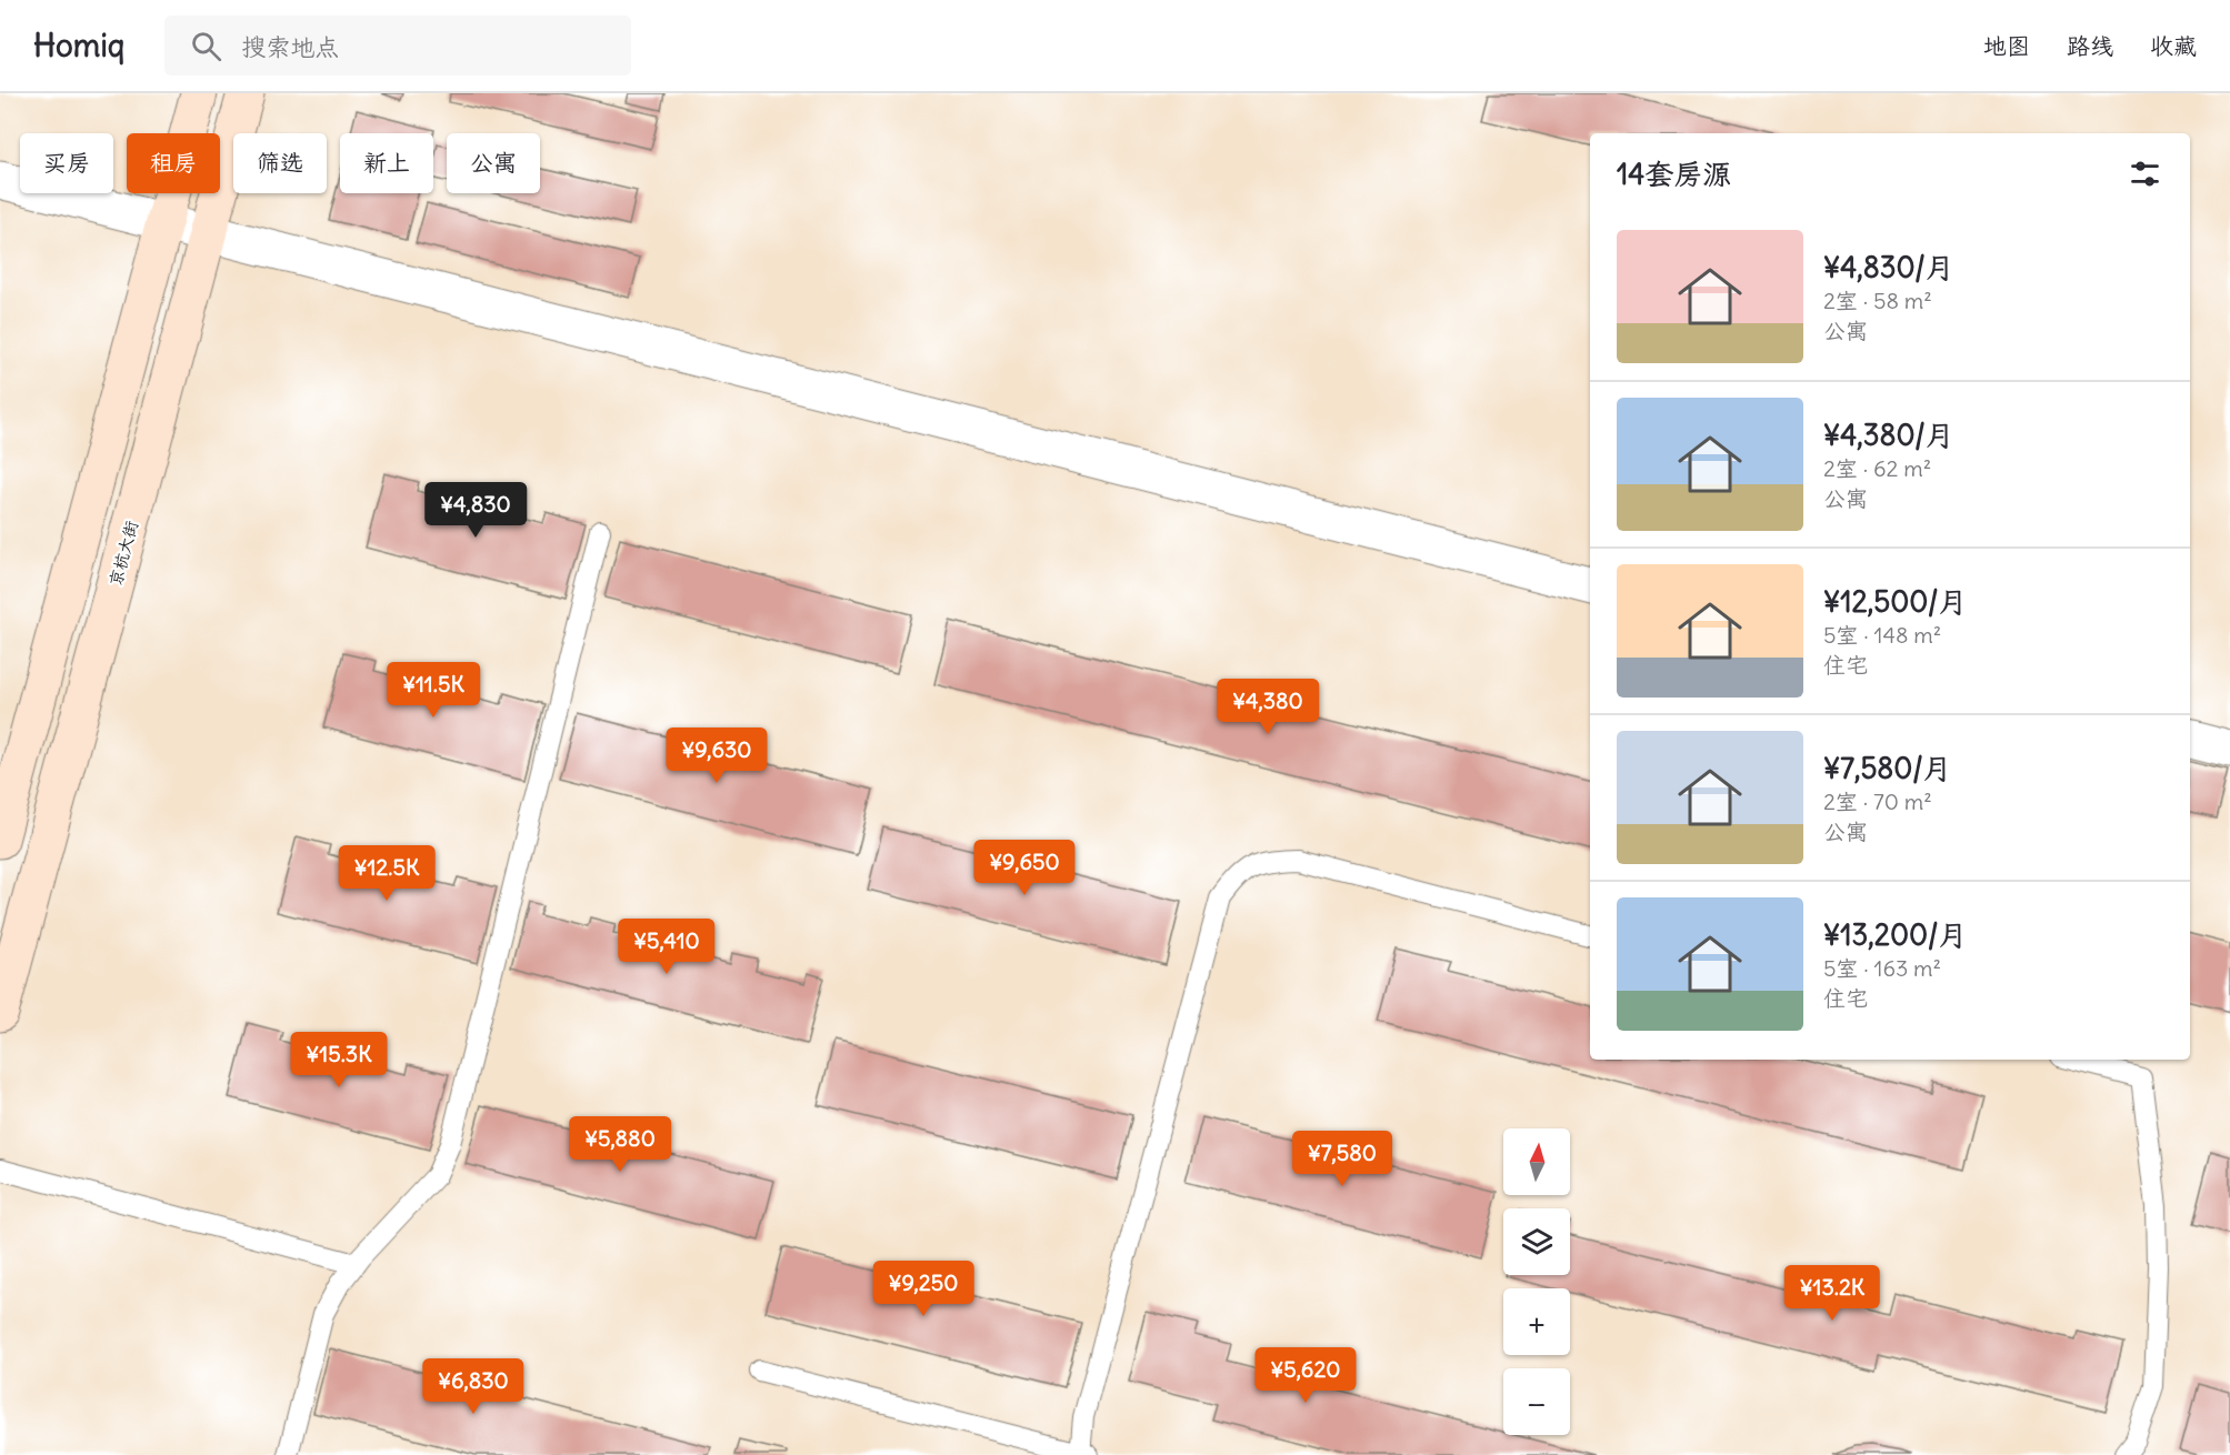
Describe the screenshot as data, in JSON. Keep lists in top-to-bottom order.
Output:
{
  "streets": {
    "main road": ["京杭大街"]
  },
  "north": "top",
  "page": {
    "header": "Homiq",
    "search": "搜索地点",
    "nav": ["地图", "路线", "收藏"],
    "chip": [
      "买房",
      "租房",
      "筛选",
      "新上",
      "公寓"
    ],
    "heading": "14套房源",
    "list": [
      {
        "name": "¥4,830/月",
        "note": "2室 · 58 m² · 公寓"
      },
      {
        "name": "¥4,380/月",
        "note": "2室 · 62 m² · 公寓"
      },
      {
        "name": "¥12,500/月",
        "note": "5室 · 148 m² · 住宅"
      },
      {
        "name": "¥7,580/月",
        "note": "2室 · 70 m² · 公寓"
      },
      {
        "name": "¥13,200/月",
        "note": "5室 · 163 m² · 住宅"
      }
    ],
    "price": [
      "¥4,830",
      "¥11.5K",
      "¥4,380",
      "¥9,630",
      "¥9,650",
      "¥12.5K",
      "¥5,410",
      "¥15.3K",
      "¥5,880",
      "¥7,580",
      "¥9,250",
      "¥13.2K",
      "¥5,620",
      "¥6,830"
    ],
    "map_buttons": ["+", "−"]
  }
}
